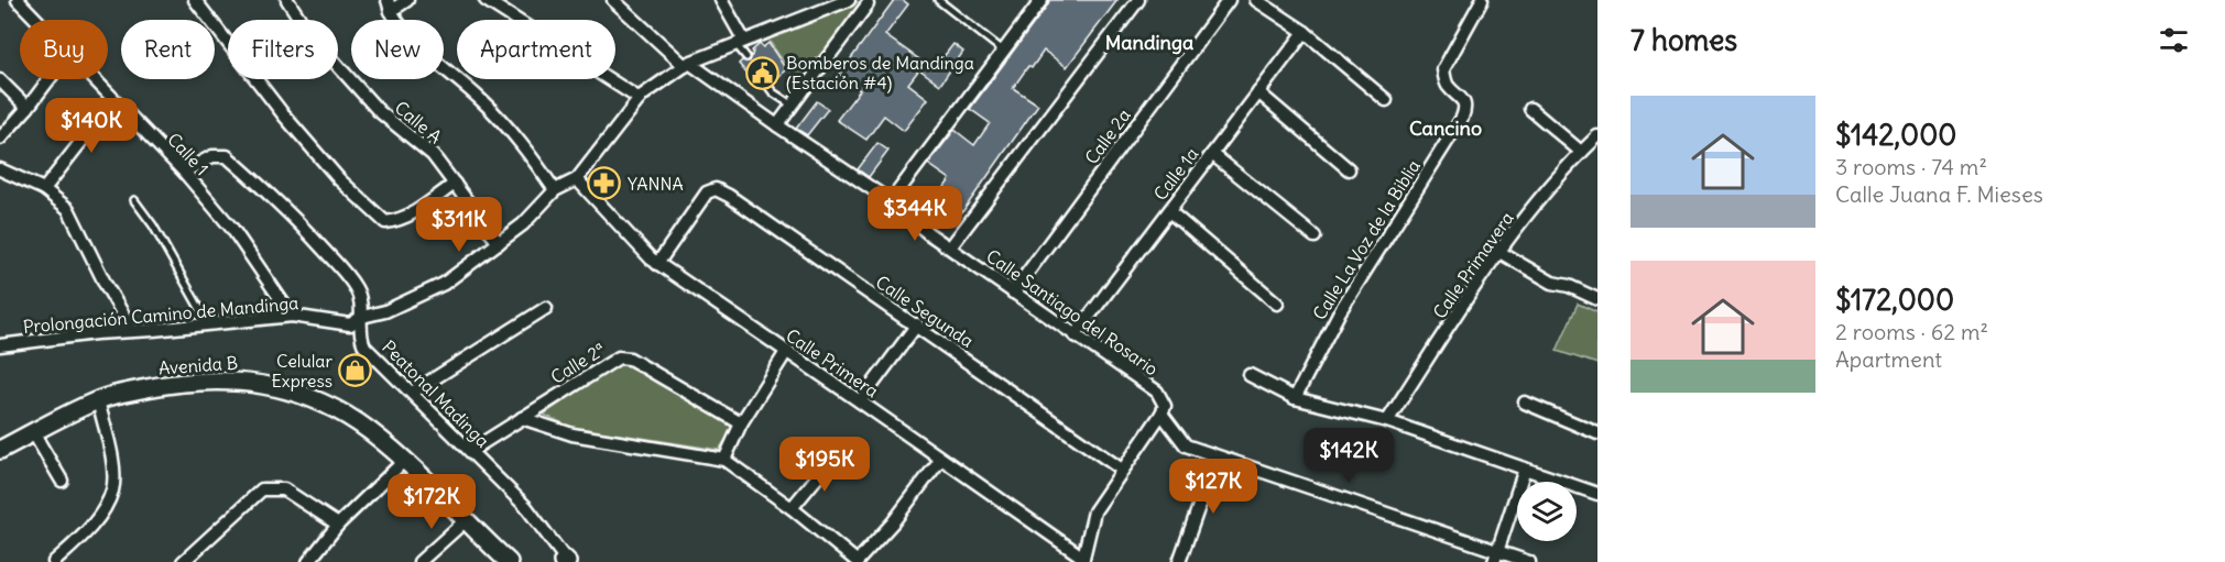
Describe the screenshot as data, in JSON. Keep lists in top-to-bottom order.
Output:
{
  "streets": {
    "main road": ["Avenida B"],
    "street": [
      "Calle A",
      "Calle 2a",
      "Calle 1",
      "Calle 1a",
      "Calle La Voz de la Biblia",
      "Calle Primavera",
      "Calle Segunda",
      "Calle Santiago del Rosario",
      "Prolongación Camino de Mandinga",
      "Calle 2ª",
      "Calle Primera",
      "Peatonal Madinga"
    ]
  },
  "crossings": [
    ["Calle A", "Prolongación Camino de Mandinga"],
    ["Calle 2a", "Calle Santiago del Rosario"],
    ["Calle 1", "Prolongación Camino de Mandinga"],
    ["Calle 1", "Peatonal Madinga"],
    ["Calle 1a", "Calle Santiago del Rosario"],
    ["Calle Segunda", "Calle Primera"],
    ["Calle Santiago del Rosario", "Prolongación Camino de Mandinga"],
    ["Prolongación Camino de Mandinga", "Calle Primera"],
    ["Prolongación Camino de Mandinga", "Peatonal Madinga"],
    ["Calle 2ª", "Peatonal Madinga"]
  ],
  "districts": ["Mandinga", "Cancino"],
  "places": {
    "public building": ["Bomberos de Mandinga (Estación #4)"],
    "pharmacy": ["YANNA"],
    "shop": ["Celular Express"]
  },
  "page": {
    "heading": "7 homes",
    "chip": [
      "Buy",
      "Rent",
      "Filters",
      "New",
      "Apartment"
    ],
    "list": [
      {
        "name": "$142,000",
        "note": "3 rooms · 74 m² · Calle Juana F. Mieses"
      },
      {
        "name": "$172,000",
        "note": "2 rooms · 62 m² · Apartment"
      }
    ],
    "price": [
      "$140K",
      "$344K",
      "$311K",
      "$142K",
      "$195K",
      "$127K",
      "$172K"
    ]
  }
}
